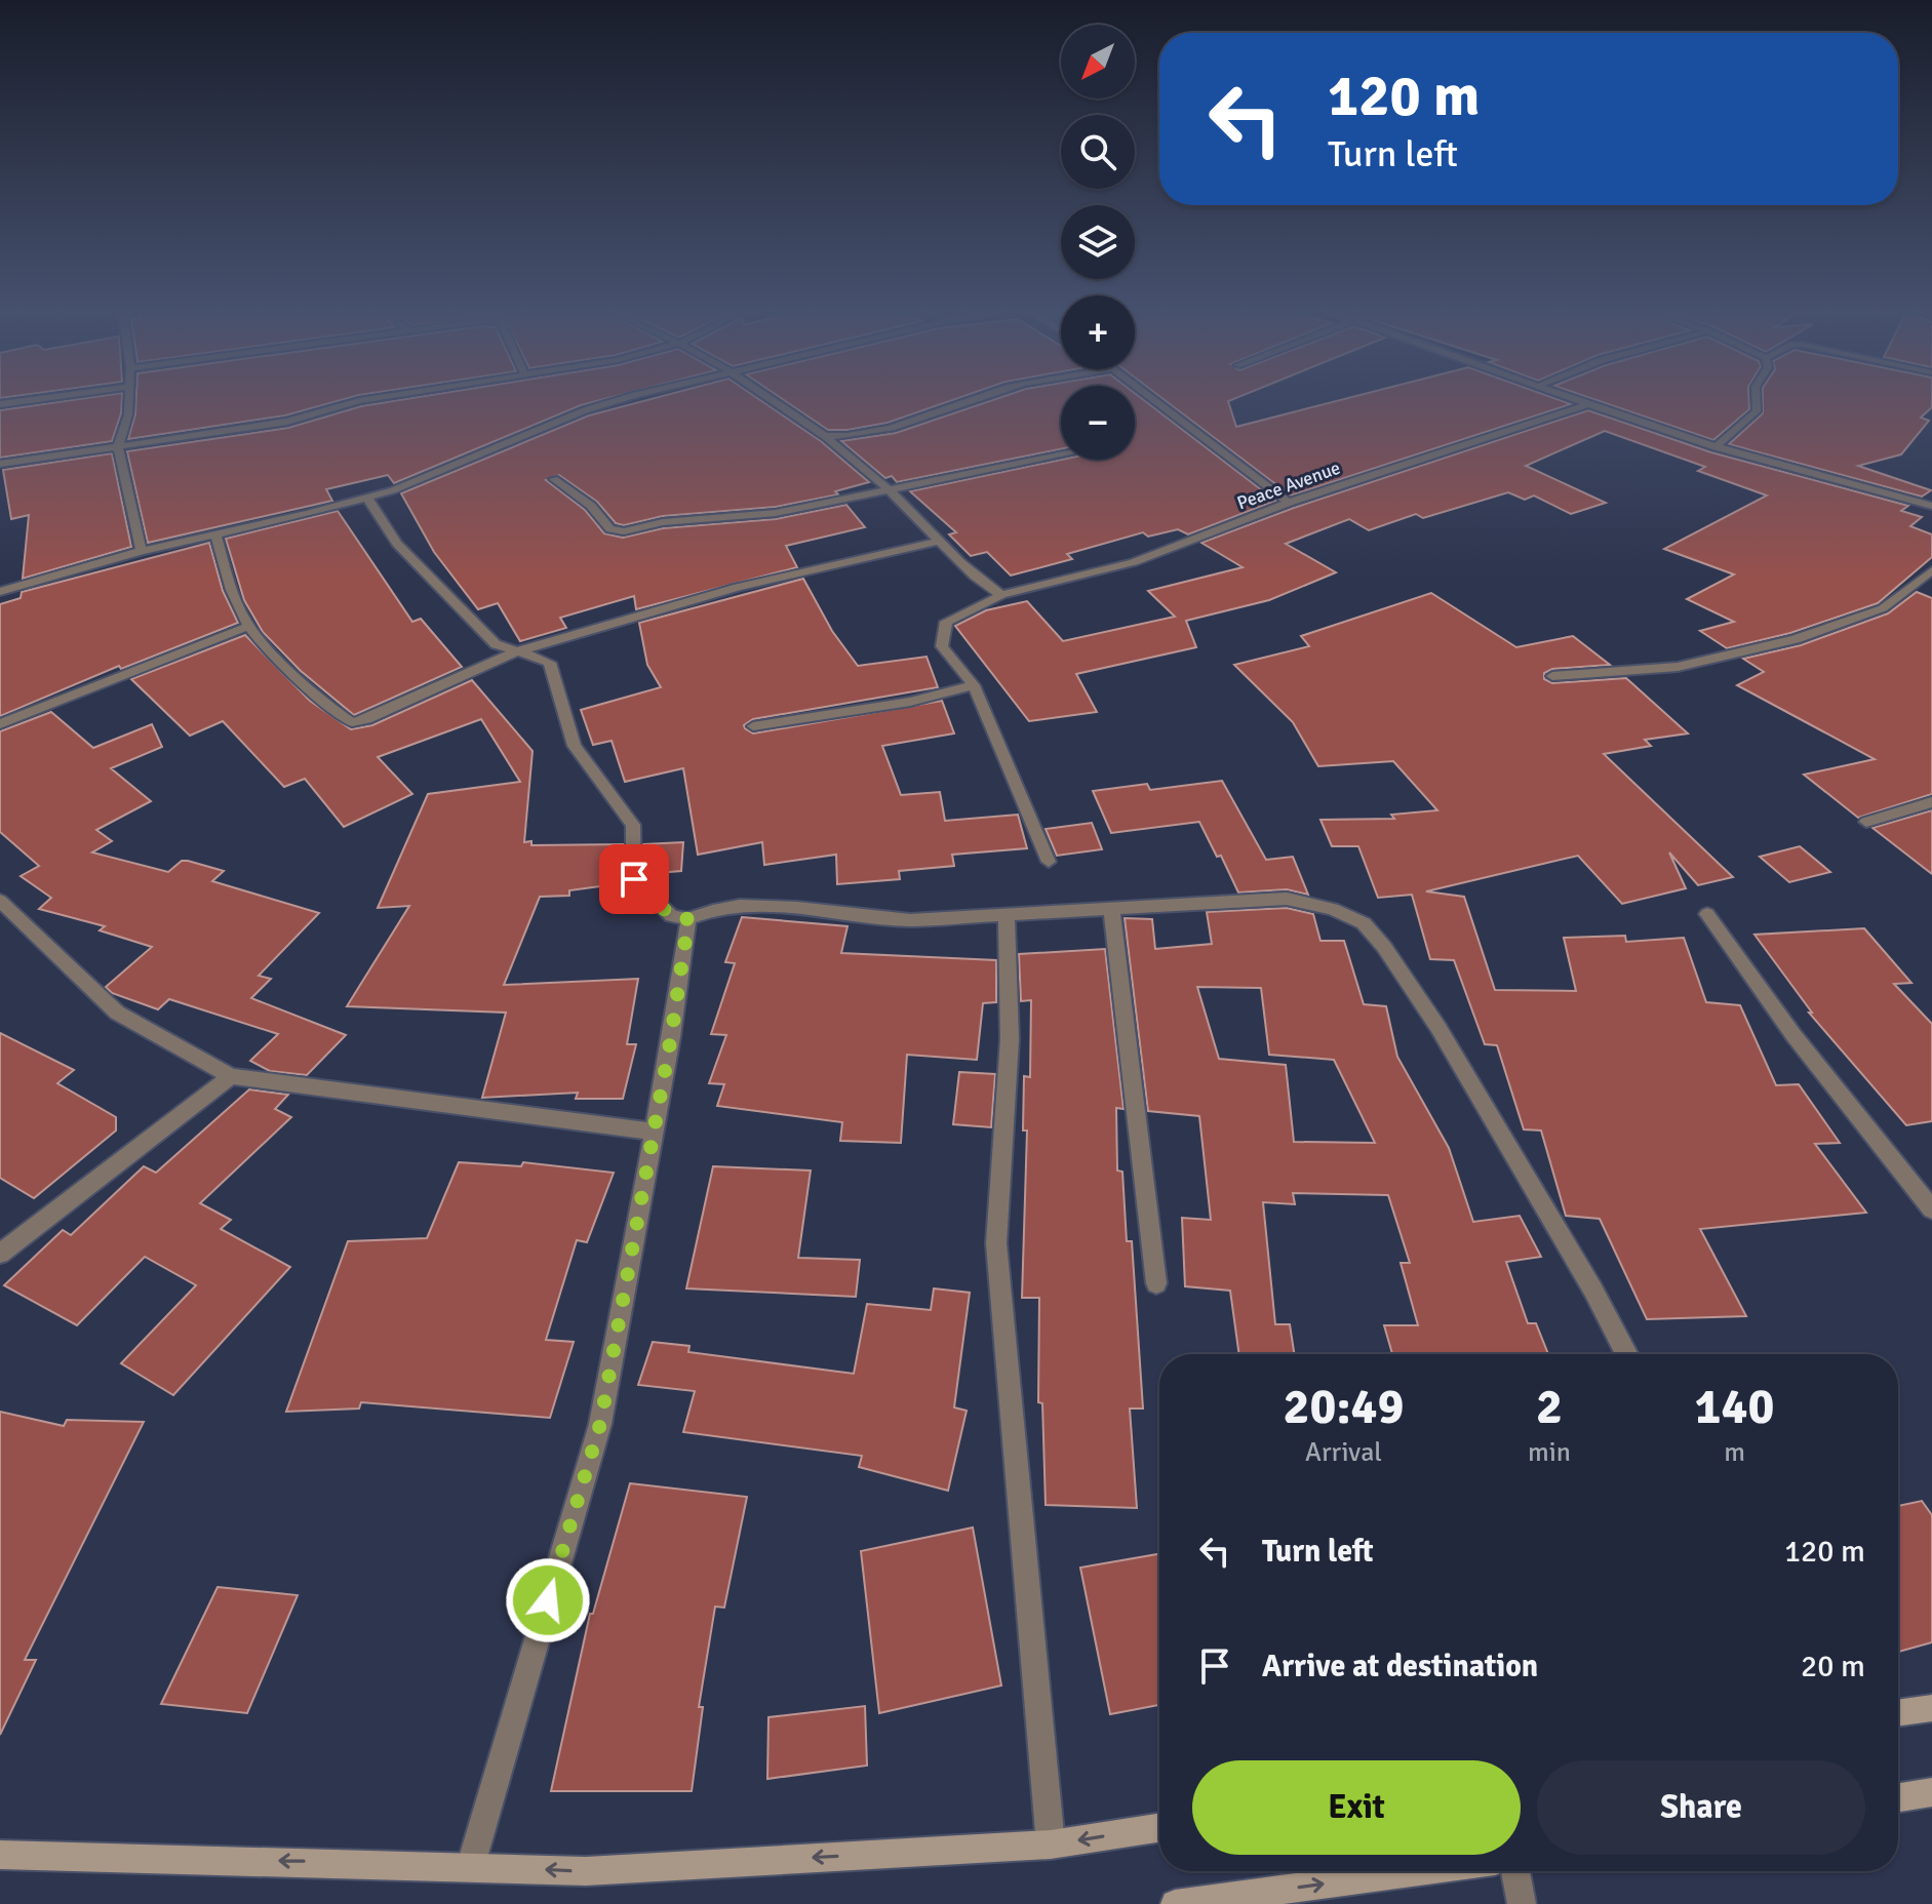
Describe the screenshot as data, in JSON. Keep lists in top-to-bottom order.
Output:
{
  "streets": {
    "street": ["Peace Avenue"]
  },
  "north": "bottom left",
  "page": {
    "map_buttons": ["+", "−"],
    "turn": ["120 m", "Turn left"],
    "eta": [
      "20:49",
      "Arrival",
      "2",
      "min",
      "140",
      "m"
    ],
    "list": [
      {
        "name": "Turn left",
        "value": "120 m"
      },
      {
        "name": "Arrive at destination",
        "value": "20 m"
      }
    ],
    "buttons": ["Exit", "Share"]
  }
}
